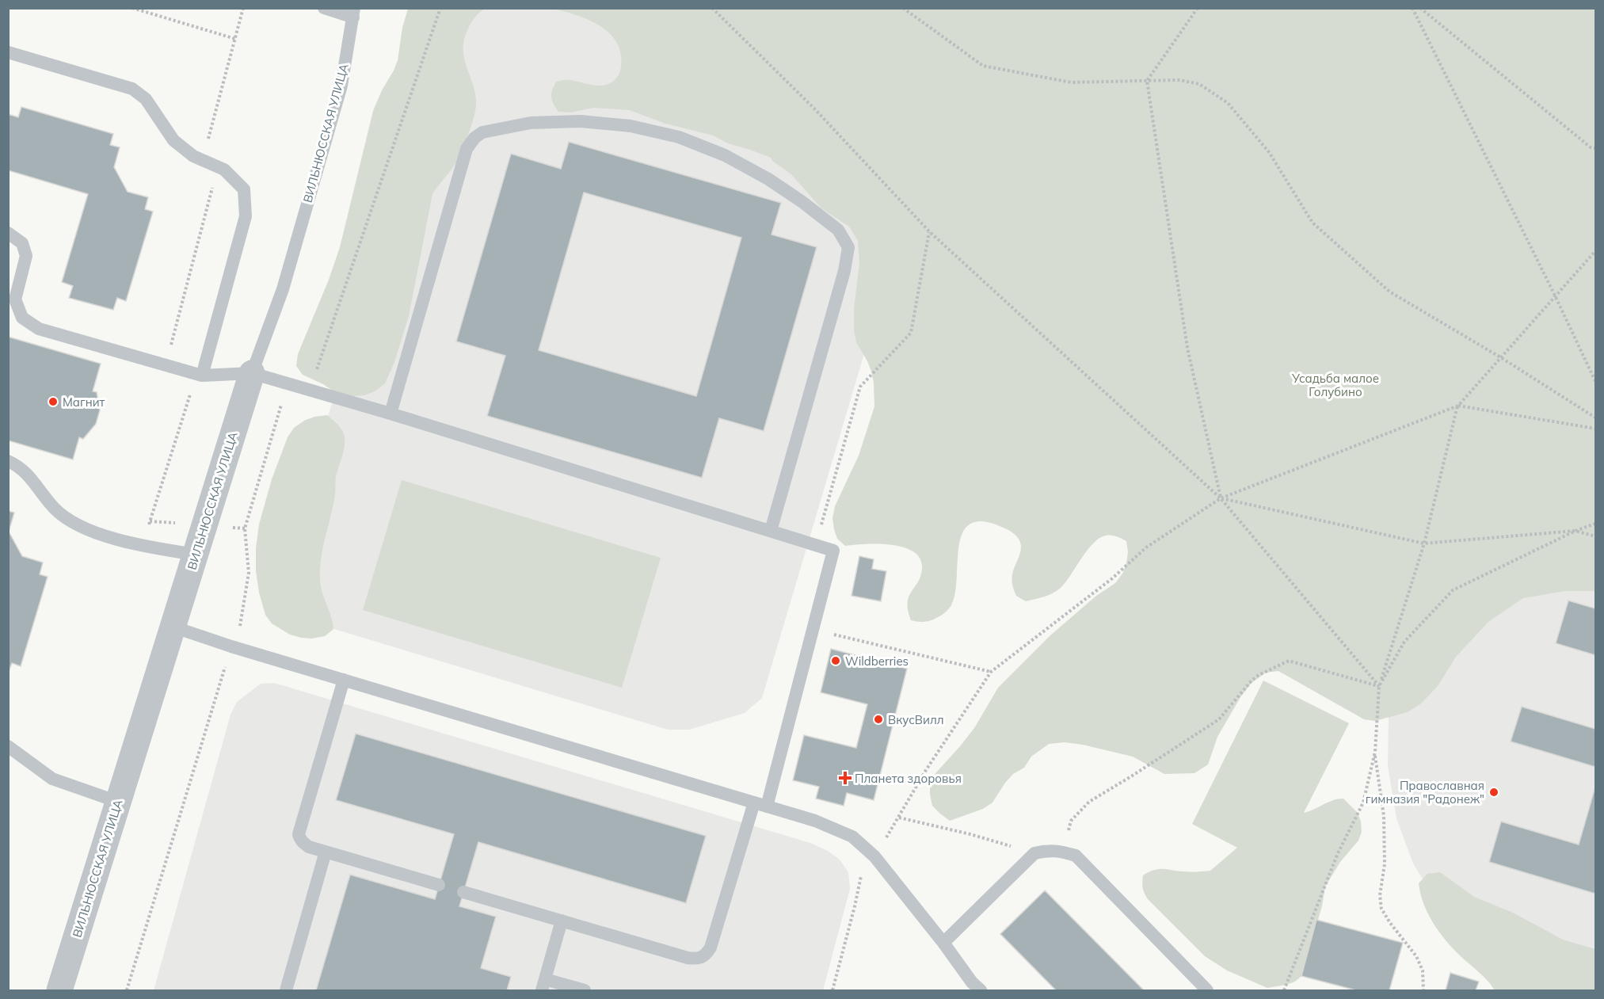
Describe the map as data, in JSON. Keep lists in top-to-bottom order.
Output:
{
  "streets": {
    "street": ["ВИЛЬНЮССКАЯ УЛИЦА"]
  },
  "parks": ["Усадьба малое Голубино"],
  "places": {
    "other": [
      "Магнит",
      "Wildberries",
      "ВкусВилл",
      "Православная гимназия \"Радонеж\""
    ],
    "health": ["Планета здоровья"]
  }
}
